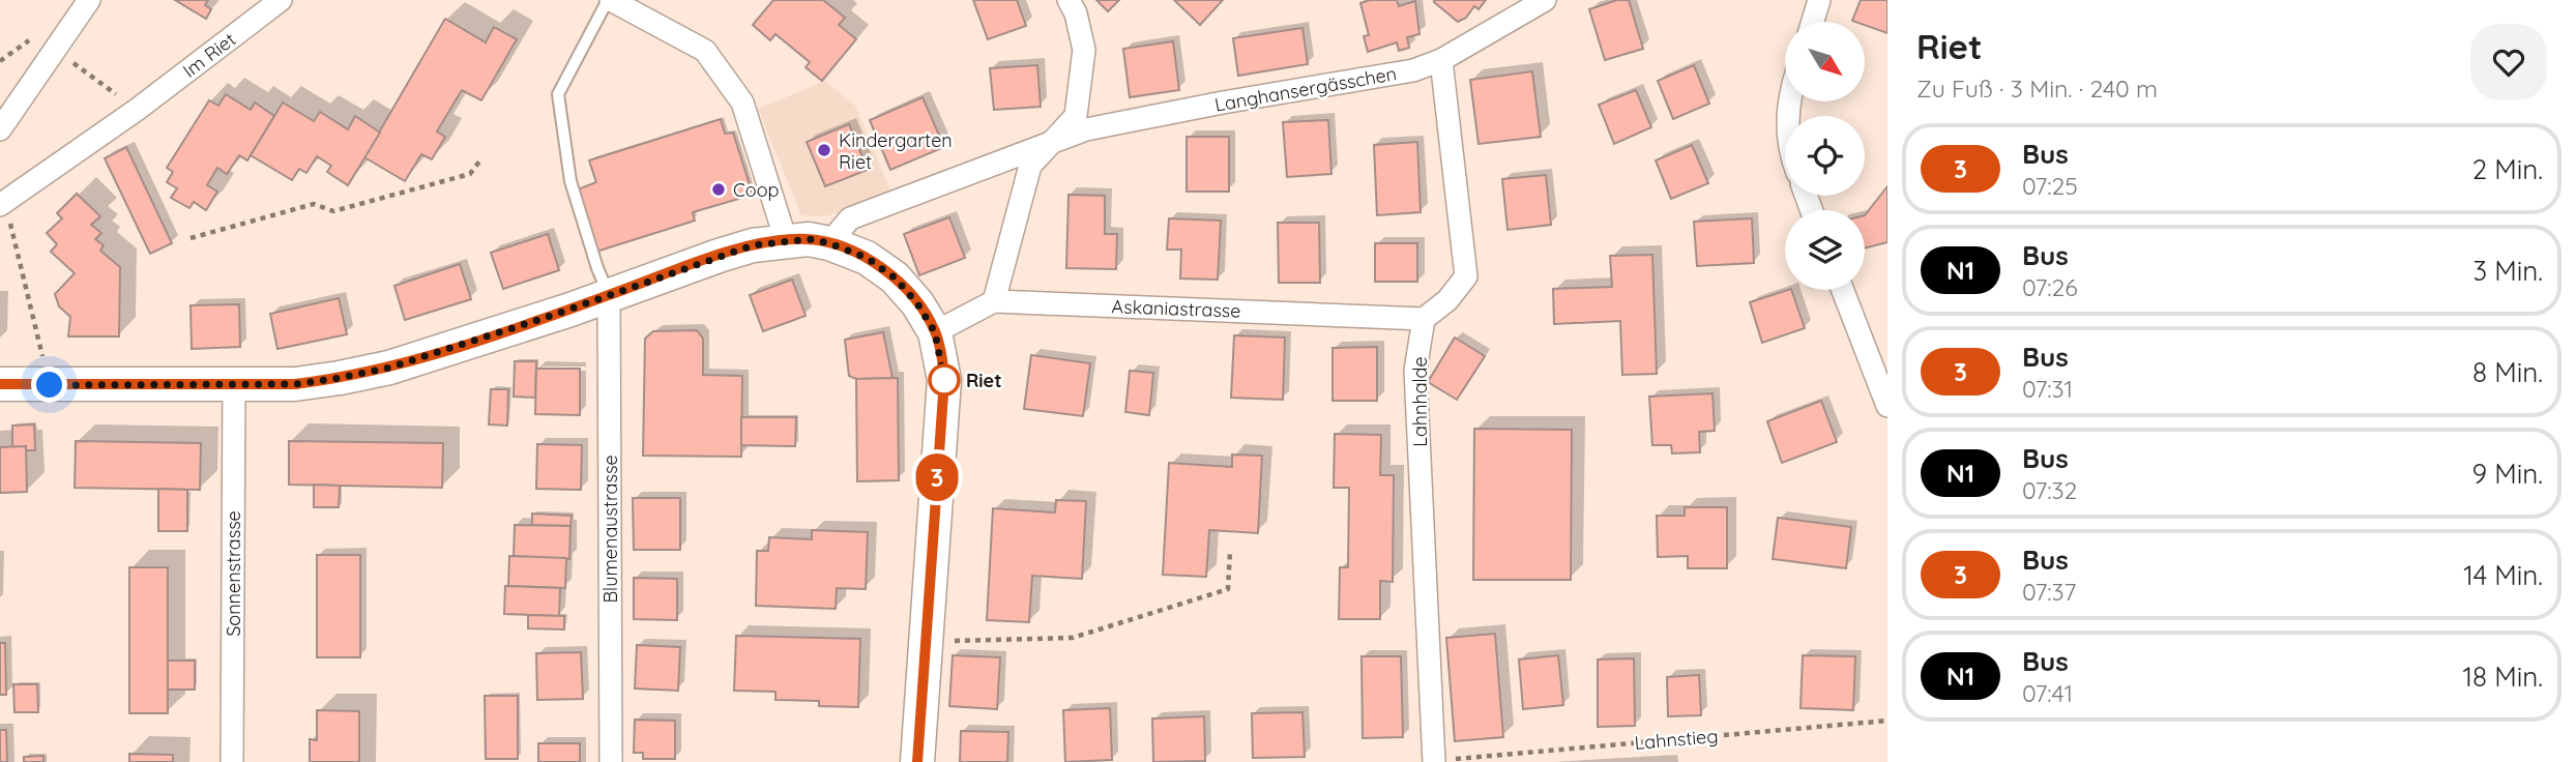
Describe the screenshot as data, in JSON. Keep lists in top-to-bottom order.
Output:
{
  "streets": {
    "street": [
      "Im Riet",
      "Langhansergässchen",
      "Askaniastrasse",
      "Lahnhalde",
      "Blumenaustrasse",
      "Sonnenstrasse"
    ],
    "path": ["Lahnstieg"]
  },
  "crossings": [
    ["Askaniastrasse", "Lahnhalde"],
    ["Lahnhalde", "Lahnstieg"]
  ],
  "places": ["Kindergarten Riet", "Coop", "Riet"],
  "lines": ["bus line 3"],
  "north": "bottom right",
  "page": {
    "on_map": "3",
    "heading": ["Riet", "Zu Fuß · 3 Min. · 240 m"],
    "list": [
      {
        "mark": "3",
        "name": "Bus",
        "note": "07:25",
        "value": "2 Min."
      },
      {
        "mark": "N1",
        "name": "Bus",
        "note": "07:26",
        "value": "3 Min."
      },
      {
        "mark": "3",
        "name": "Bus",
        "note": "07:31",
        "value": "8 Min."
      },
      {
        "mark": "N1",
        "name": "Bus",
        "note": "07:32",
        "value": "9 Min."
      },
      {
        "mark": "3",
        "name": "Bus",
        "note": "07:37",
        "value": "14 Min."
      },
      {
        "mark": "N1",
        "name": "Bus",
        "note": "07:41",
        "value": "18 Min."
      }
    ]
  }
}
